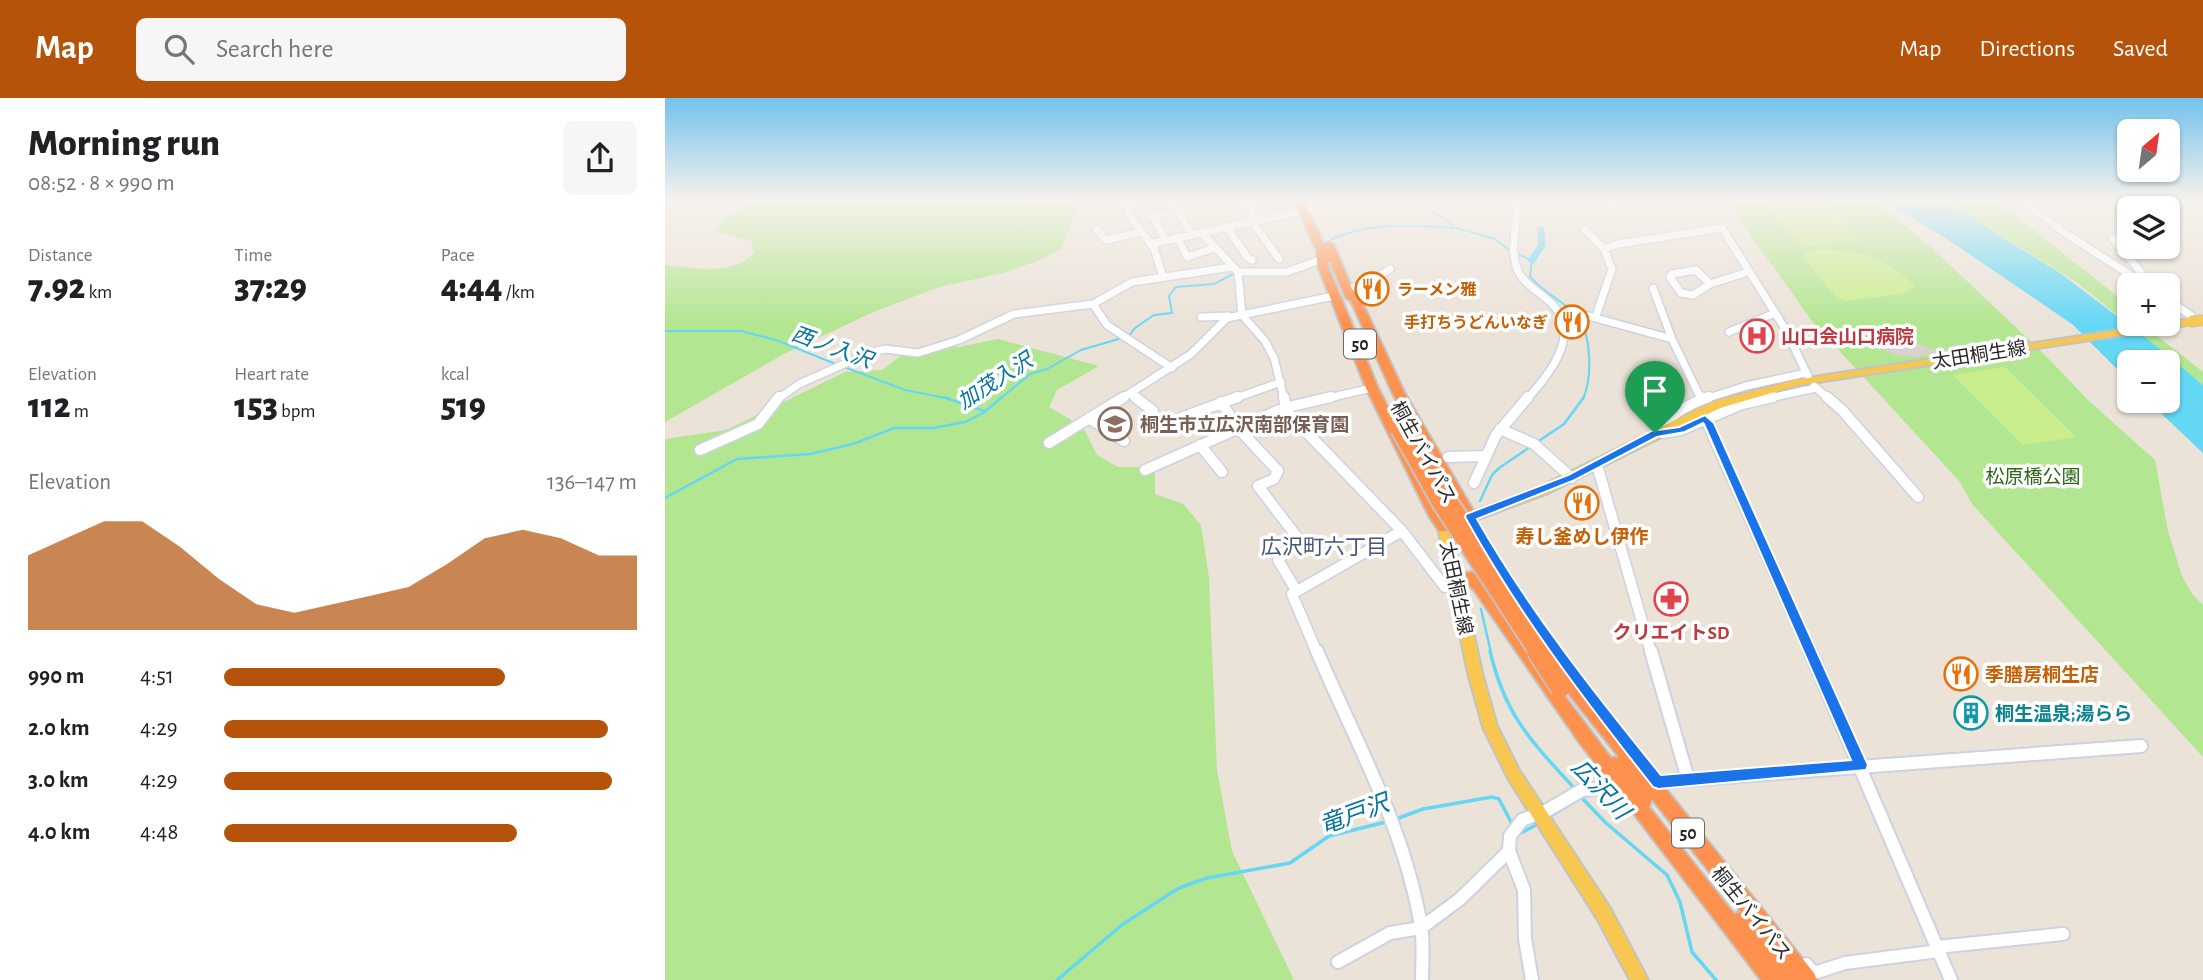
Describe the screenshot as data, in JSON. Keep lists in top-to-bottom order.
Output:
{
  "streets": {
    "highway": ["50", "桐生バイパス"],
    "main road": ["太田桐生線"]
  },
  "crossings": [
    ["50", "太田桐生線"],
    ["50", "桐生バイパス"]
  ],
  "districts": ["広沢町六丁目"],
  "water": [
    "西ノ入沢",
    "加茂入沢",
    "広沢川",
    "竜戸沢"
  ],
  "parks": ["松原橋公園"],
  "places": {
    "restaurant": [
      "ラーメン雅",
      "手打ちうどんいなぎ",
      "寿し釜めし伊作",
      "季膳房桐生店"
    ],
    "hospital": ["山口会山口病院"],
    "school or university": ["桐生市立広沢南部保育園"],
    "pharmacy": ["クリエイトSD"],
    "building": ["桐生温泉;湯らら"]
  },
  "north": "top right",
  "page": {
    "header": "Map",
    "search": "Search here",
    "nav": ["Map", "Directions", "Saved"],
    "heading": ["Morning run", "08:52 · 8 × 990 m"],
    "map_buttons": ["+", "−"],
    "stats": [
      ["Distance", "7.92 km"],
      ["Time", "37:29"],
      ["Pace", "4:44 /km"],
      ["Elevation", "112 m"],
      ["Heart rate", "153 bpm"],
      ["kcal", "519"]
    ],
    "chart": ["Elevation", "136–147 m"],
    "list": [
      {
        "name": "990 m",
        "note": "4:51"
      },
      {
        "name": "2.0 km",
        "note": "4:29"
      },
      {
        "name": "3.0 km",
        "note": "4:29"
      },
      {
        "name": "4.0 km",
        "note": "4:48"
      }
    ]
  }
}
